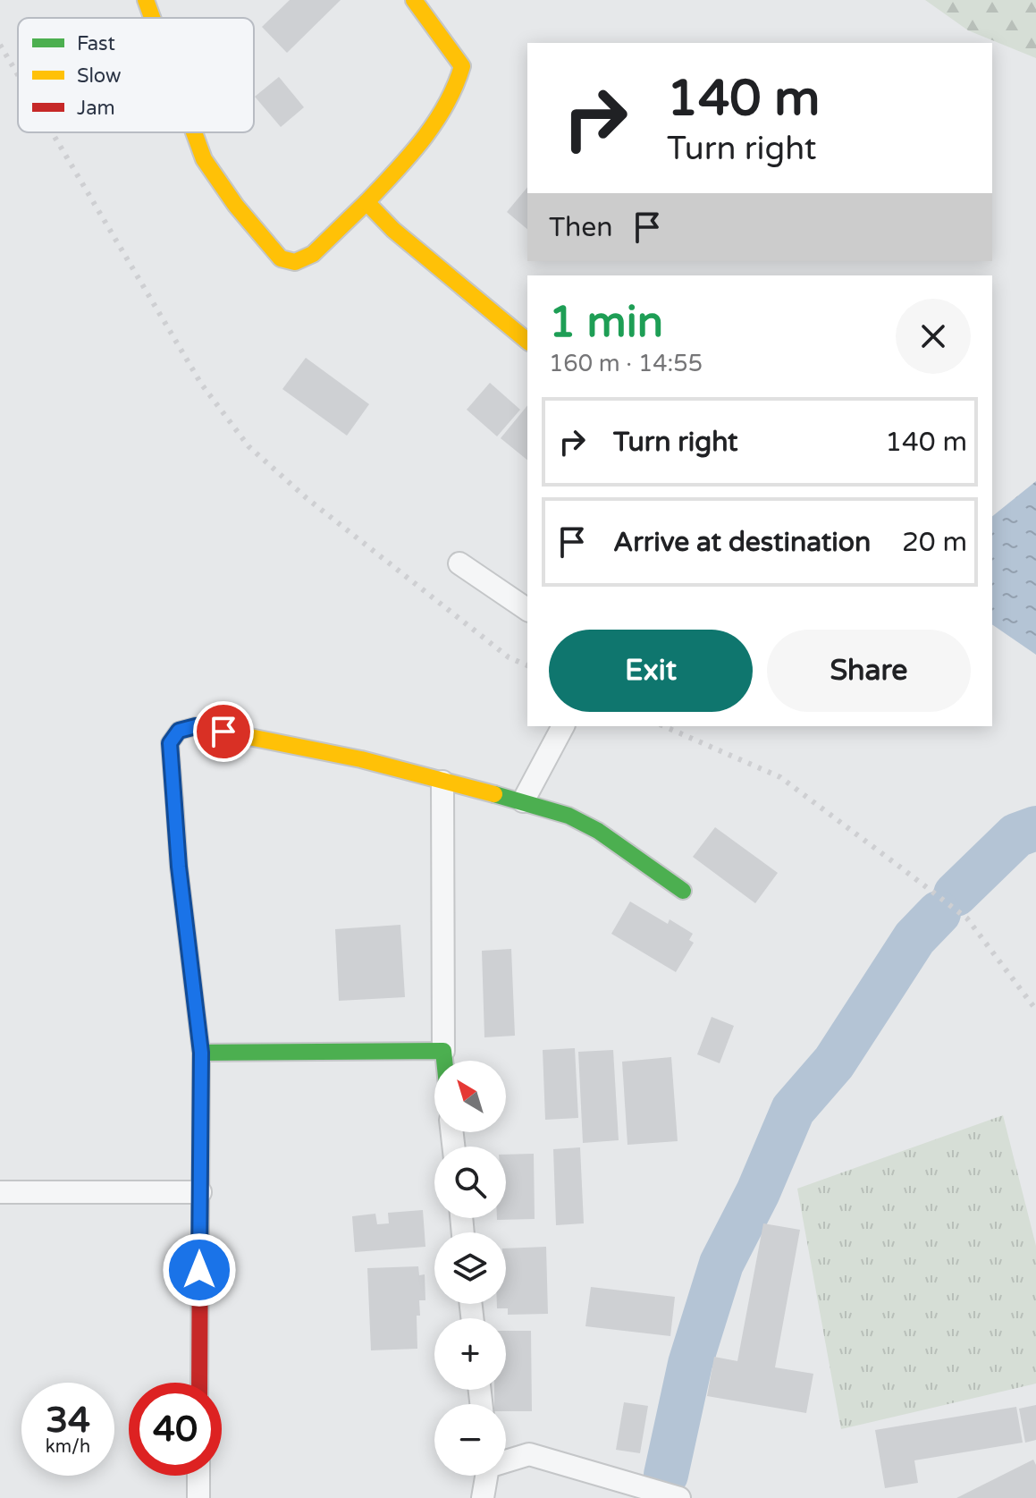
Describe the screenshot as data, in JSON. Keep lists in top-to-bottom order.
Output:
{
  "legend": ["Fast", "Slow", "Jam"],
  "north": "top left",
  "page": {
    "turn": ["140 m", "Turn right"],
    "then": "Then",
    "heading": ["1 min", "160 m · 14:55"],
    "list": [
      {
        "name": "Turn right",
        "value": "140 m"
      },
      {
        "name": "Arrive at destination",
        "value": "20 m"
      }
    ],
    "buttons": ["Exit", "Share"],
    "map_buttons": ["+", "−"],
    "speed": "34 km/h",
    "limit": "40"
  }
}
